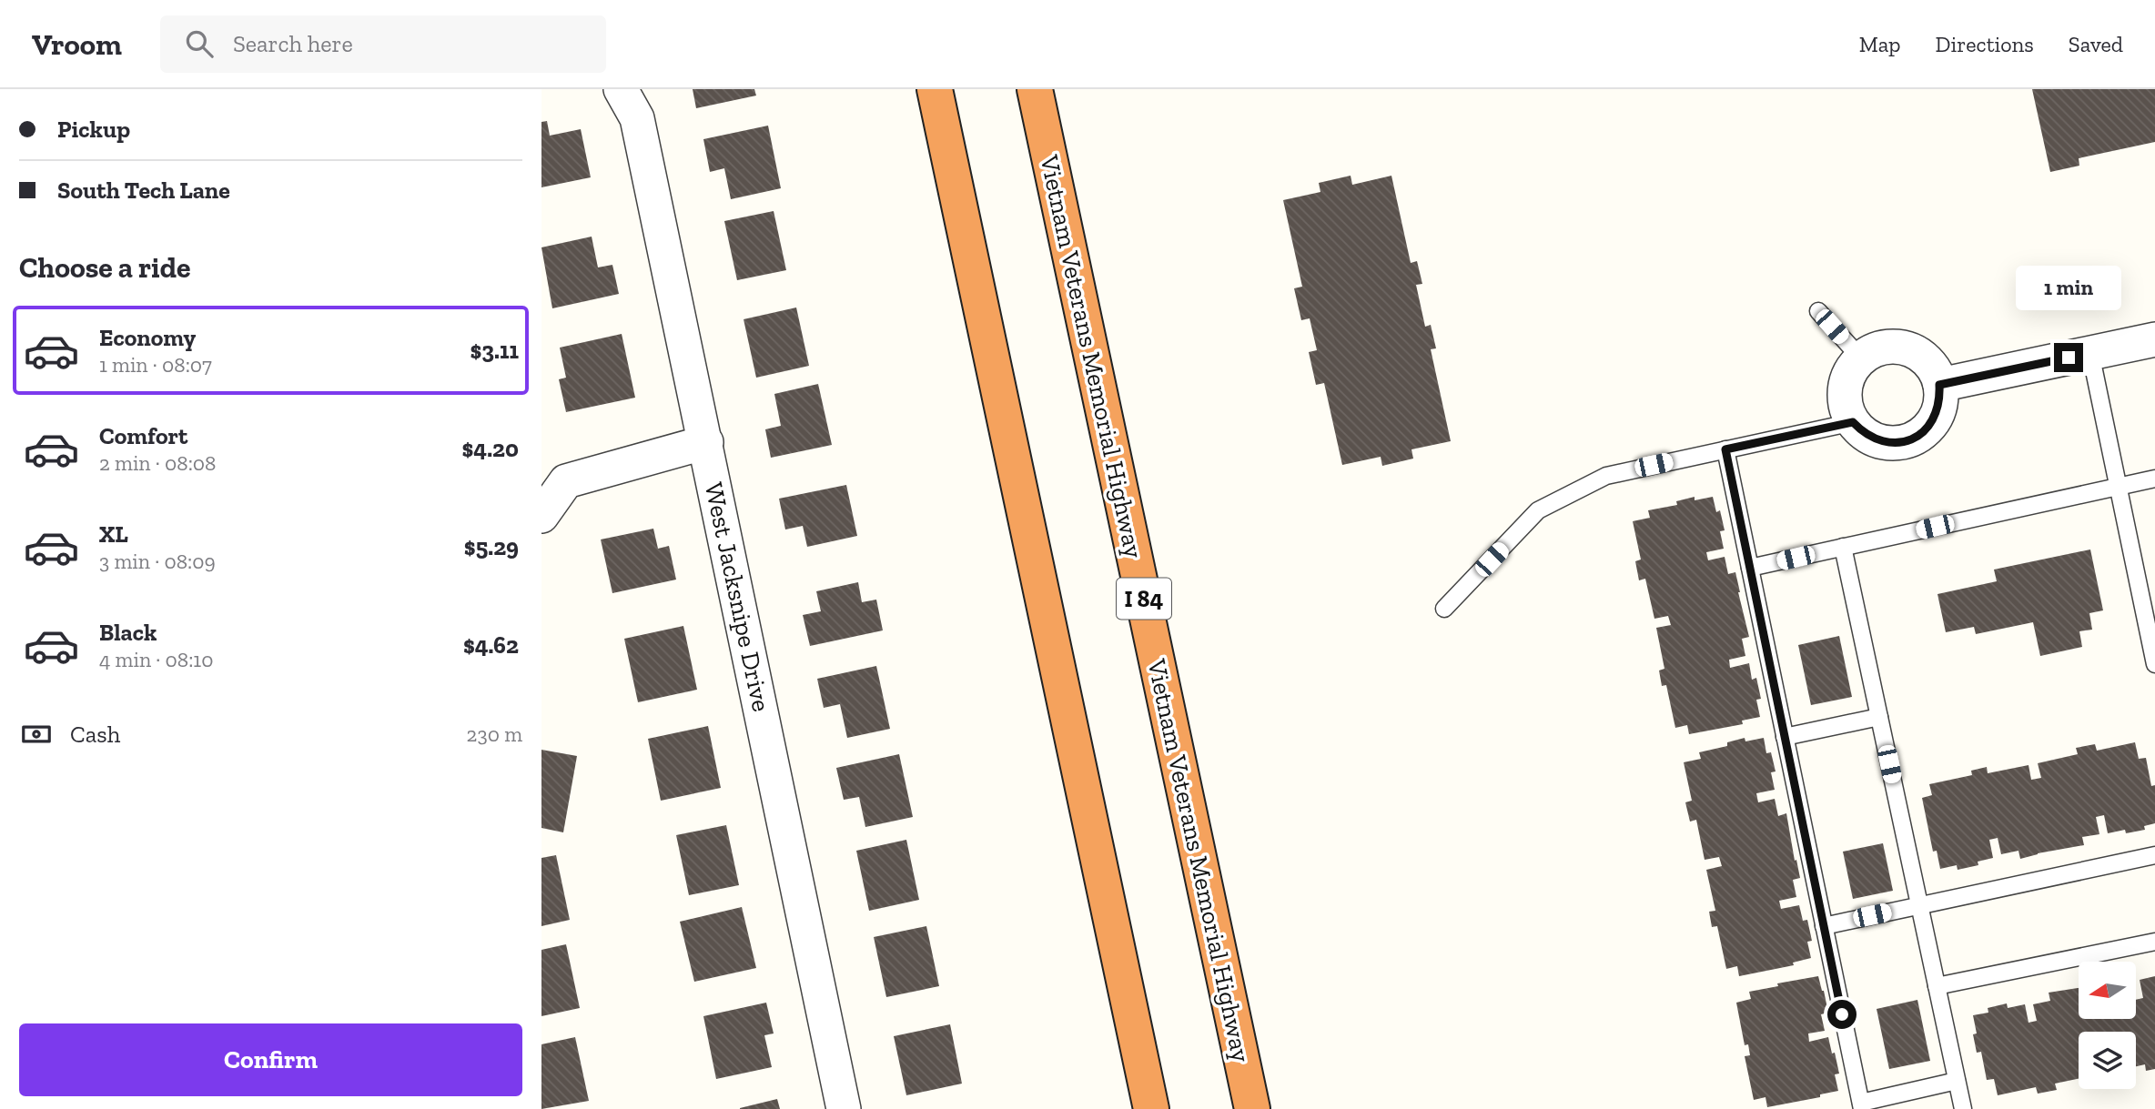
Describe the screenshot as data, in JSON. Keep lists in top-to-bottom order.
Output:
{
  "streets": {
    "highway": ["Vietnam Veterans Memorial Highway", "I 84"],
    "street": ["West Jacksnipe Drive"]
  },
  "north": "left",
  "page": {
    "header": "Vroom",
    "search": "Search here",
    "nav": ["Map", "Directions", "Saved"],
    "banner": ["Pickup", "South Tech Lane"],
    "heading": "Choose a ride",
    "bubble": "1 min",
    "list": [
      {
        "name": "Economy",
        "note": "1 min · 08:07",
        "value": "$3.11"
      },
      {
        "name": "Comfort",
        "note": "2 min · 08:08",
        "value": "$4.20"
      },
      {
        "name": "XL",
        "note": "3 min · 08:09",
        "value": "$5.29"
      },
      {
        "name": "Black",
        "note": "4 min · 08:10",
        "value": "$4.62"
      }
    ],
    "pay": ["Cash", "230 m"],
    "buttons": "Confirm"
  }
}
